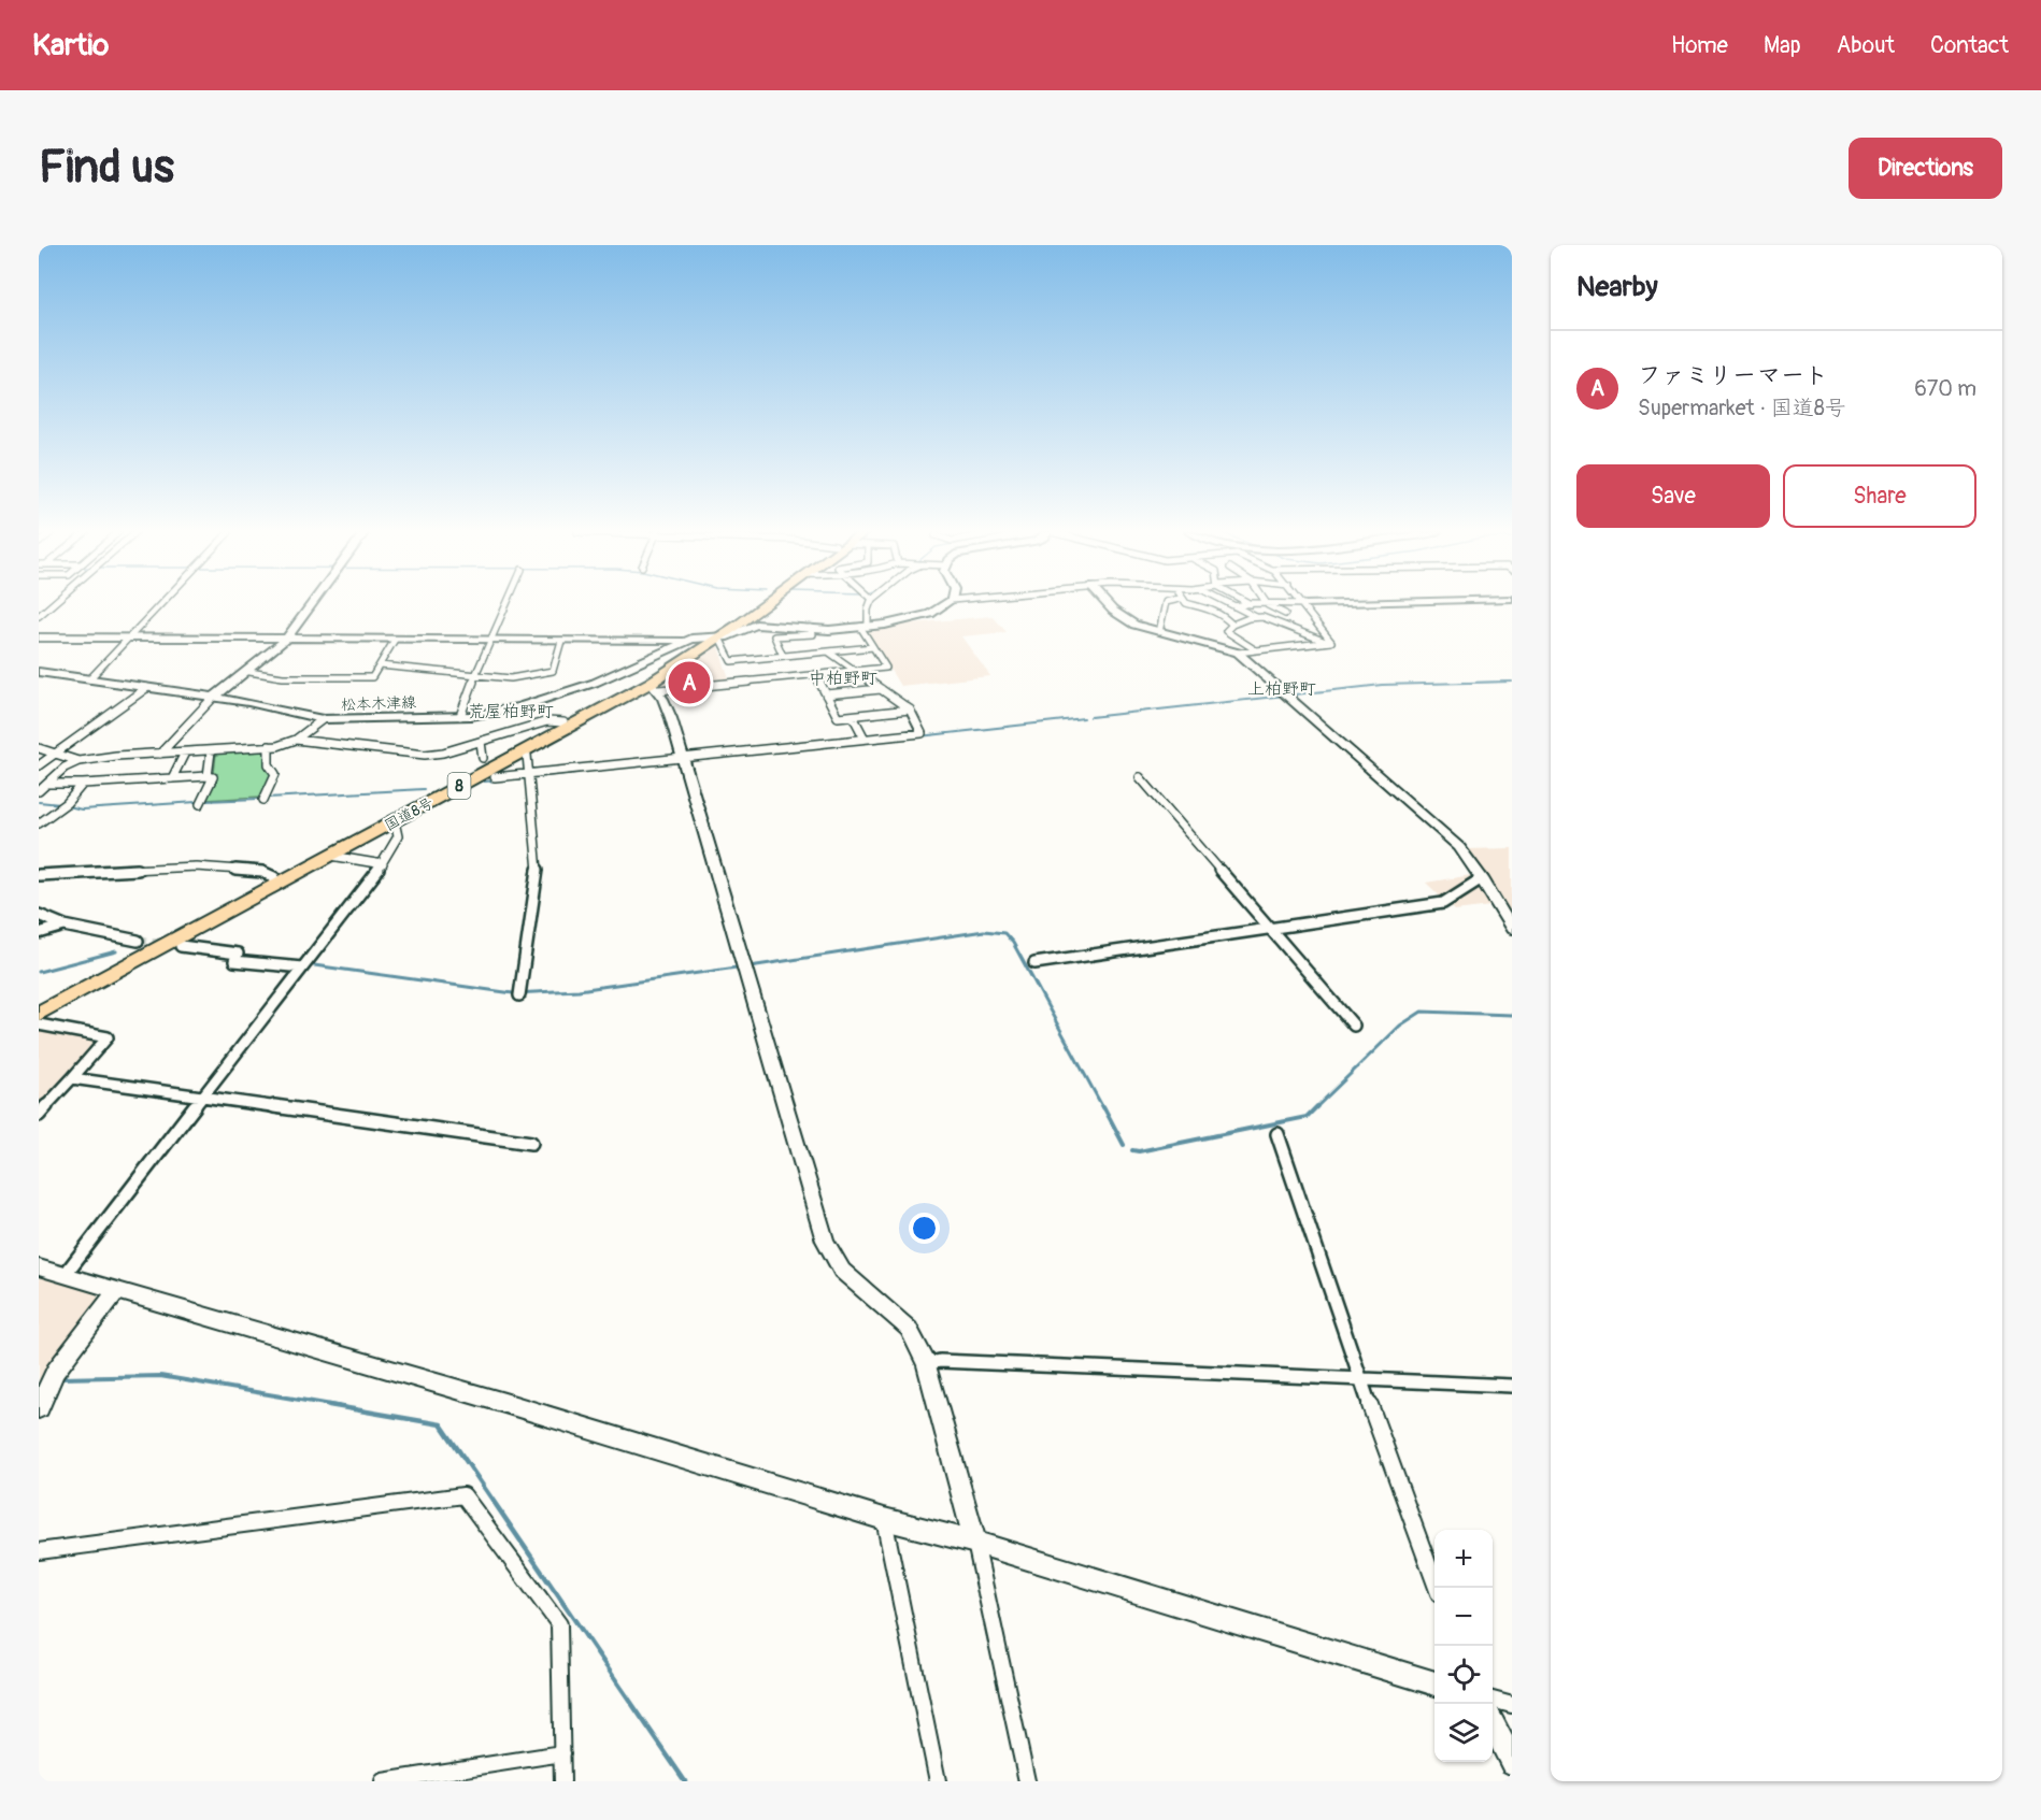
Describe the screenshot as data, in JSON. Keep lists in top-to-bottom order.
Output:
{
  "streets": {
    "highway": ["8", "国道8号"],
    "street": ["松本木津線"]
  },
  "crossings": [
    ["松本木津線", "国道8号"]
  ],
  "districts": ["中柏野町", "上柏野町", "荒屋柏野町"],
  "page": {
    "header": "Kartio",
    "nav": [
      "Home",
      "Map",
      "About",
      "Contact"
    ],
    "buttons": [
      "Directions",
      ["Save", "Share"]
    ],
    "title": "Find us",
    "heading": "Nearby",
    "list": [
      {
        "mark": "A",
        "name": "ファミリーマート",
        "note": "Supermarket · 国道8号",
        "value": "670 m"
      }
    ],
    "pins": "A",
    "map_buttons": ["+", "−"]
  }
}
